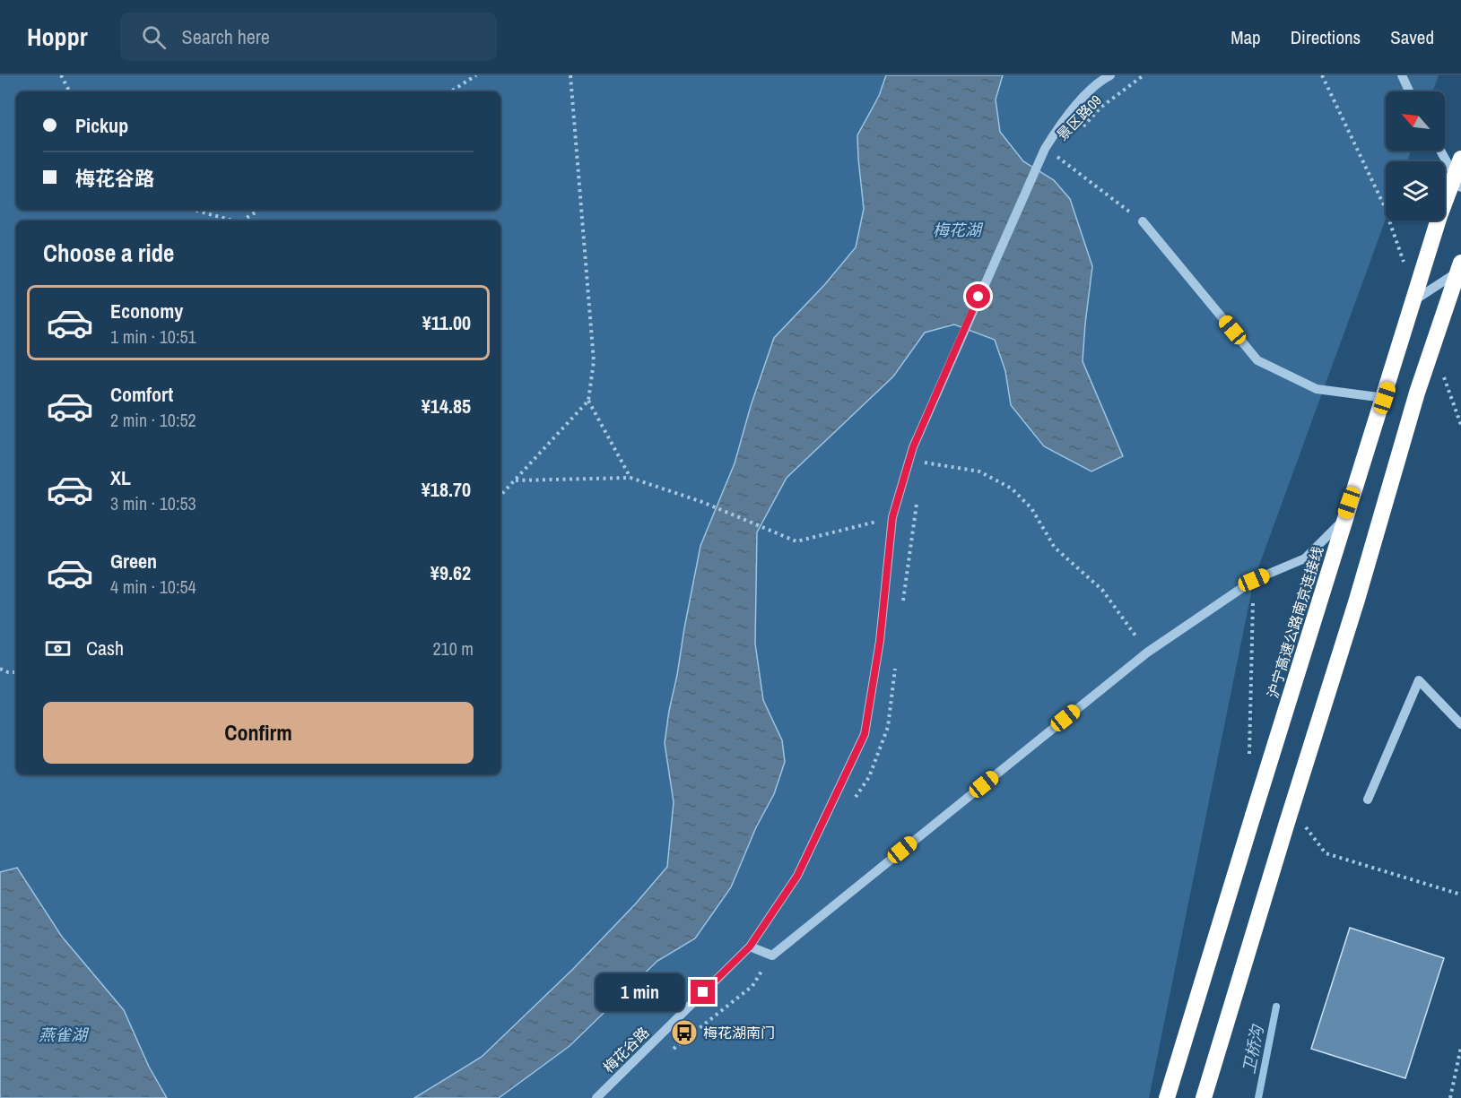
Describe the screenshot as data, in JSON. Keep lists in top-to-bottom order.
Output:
{
  "streets": {
    "highway": ["沪宁高速公路南京连接线"],
    "street": ["梅花谷路"],
    "path": ["景区路09"]
  },
  "water": ["梅花湖", "燕雀湖", "卫桥沟"],
  "places": {
    "bus stop": ["梅花湖南门"]
  },
  "north": "top left",
  "page": {
    "header": "Hoppr",
    "search": "Search here",
    "nav": ["Map", "Directions", "Saved"],
    "banner": ["Pickup", "梅花谷路"],
    "heading": "Choose a ride",
    "list": [
      {
        "name": "Economy",
        "note": "1 min · 10:51",
        "value": "¥11.00"
      },
      {
        "name": "Comfort",
        "note": "2 min · 10:52",
        "value": "¥14.85"
      },
      {
        "name": "XL",
        "note": "3 min · 10:53",
        "value": "¥18.70"
      },
      {
        "name": "Green",
        "note": "4 min · 10:54",
        "value": "¥9.62"
      }
    ],
    "pay": ["Cash", "210 m"],
    "buttons": "Confirm",
    "bubble": "1 min"
  }
}
